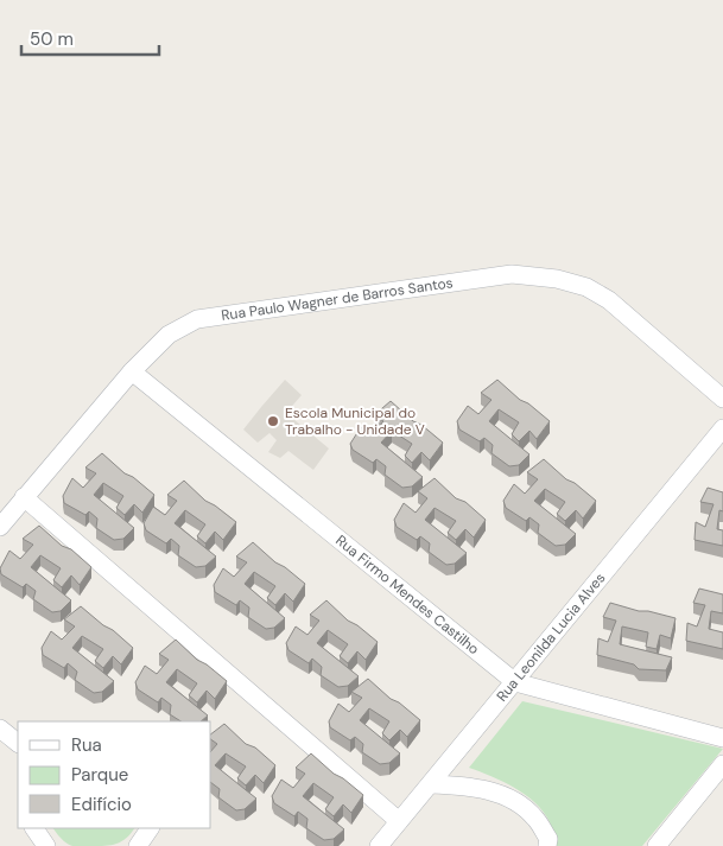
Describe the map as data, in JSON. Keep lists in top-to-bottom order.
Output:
{
  "streets": {
    "street": ["Rua Paulo Wagner de Barros Santos", "Rua Firmo Mendes Castilho", "Rua Leonilda Lucia Alves"]
  },
  "crossings": [
    ["Rua Paulo Wagner de Barros Santos", "Rua Firmo Mendes Castilho"],
    ["Rua Firmo Mendes Castilho", "Rua Leonilda Lucia Alves"]
  ],
  "places": ["Escola Municipal do Trabalho - Unidade V"],
  "legend": ["Rua", "Parque", "Edifício"],
  "scale_bar": "50 m"
}
